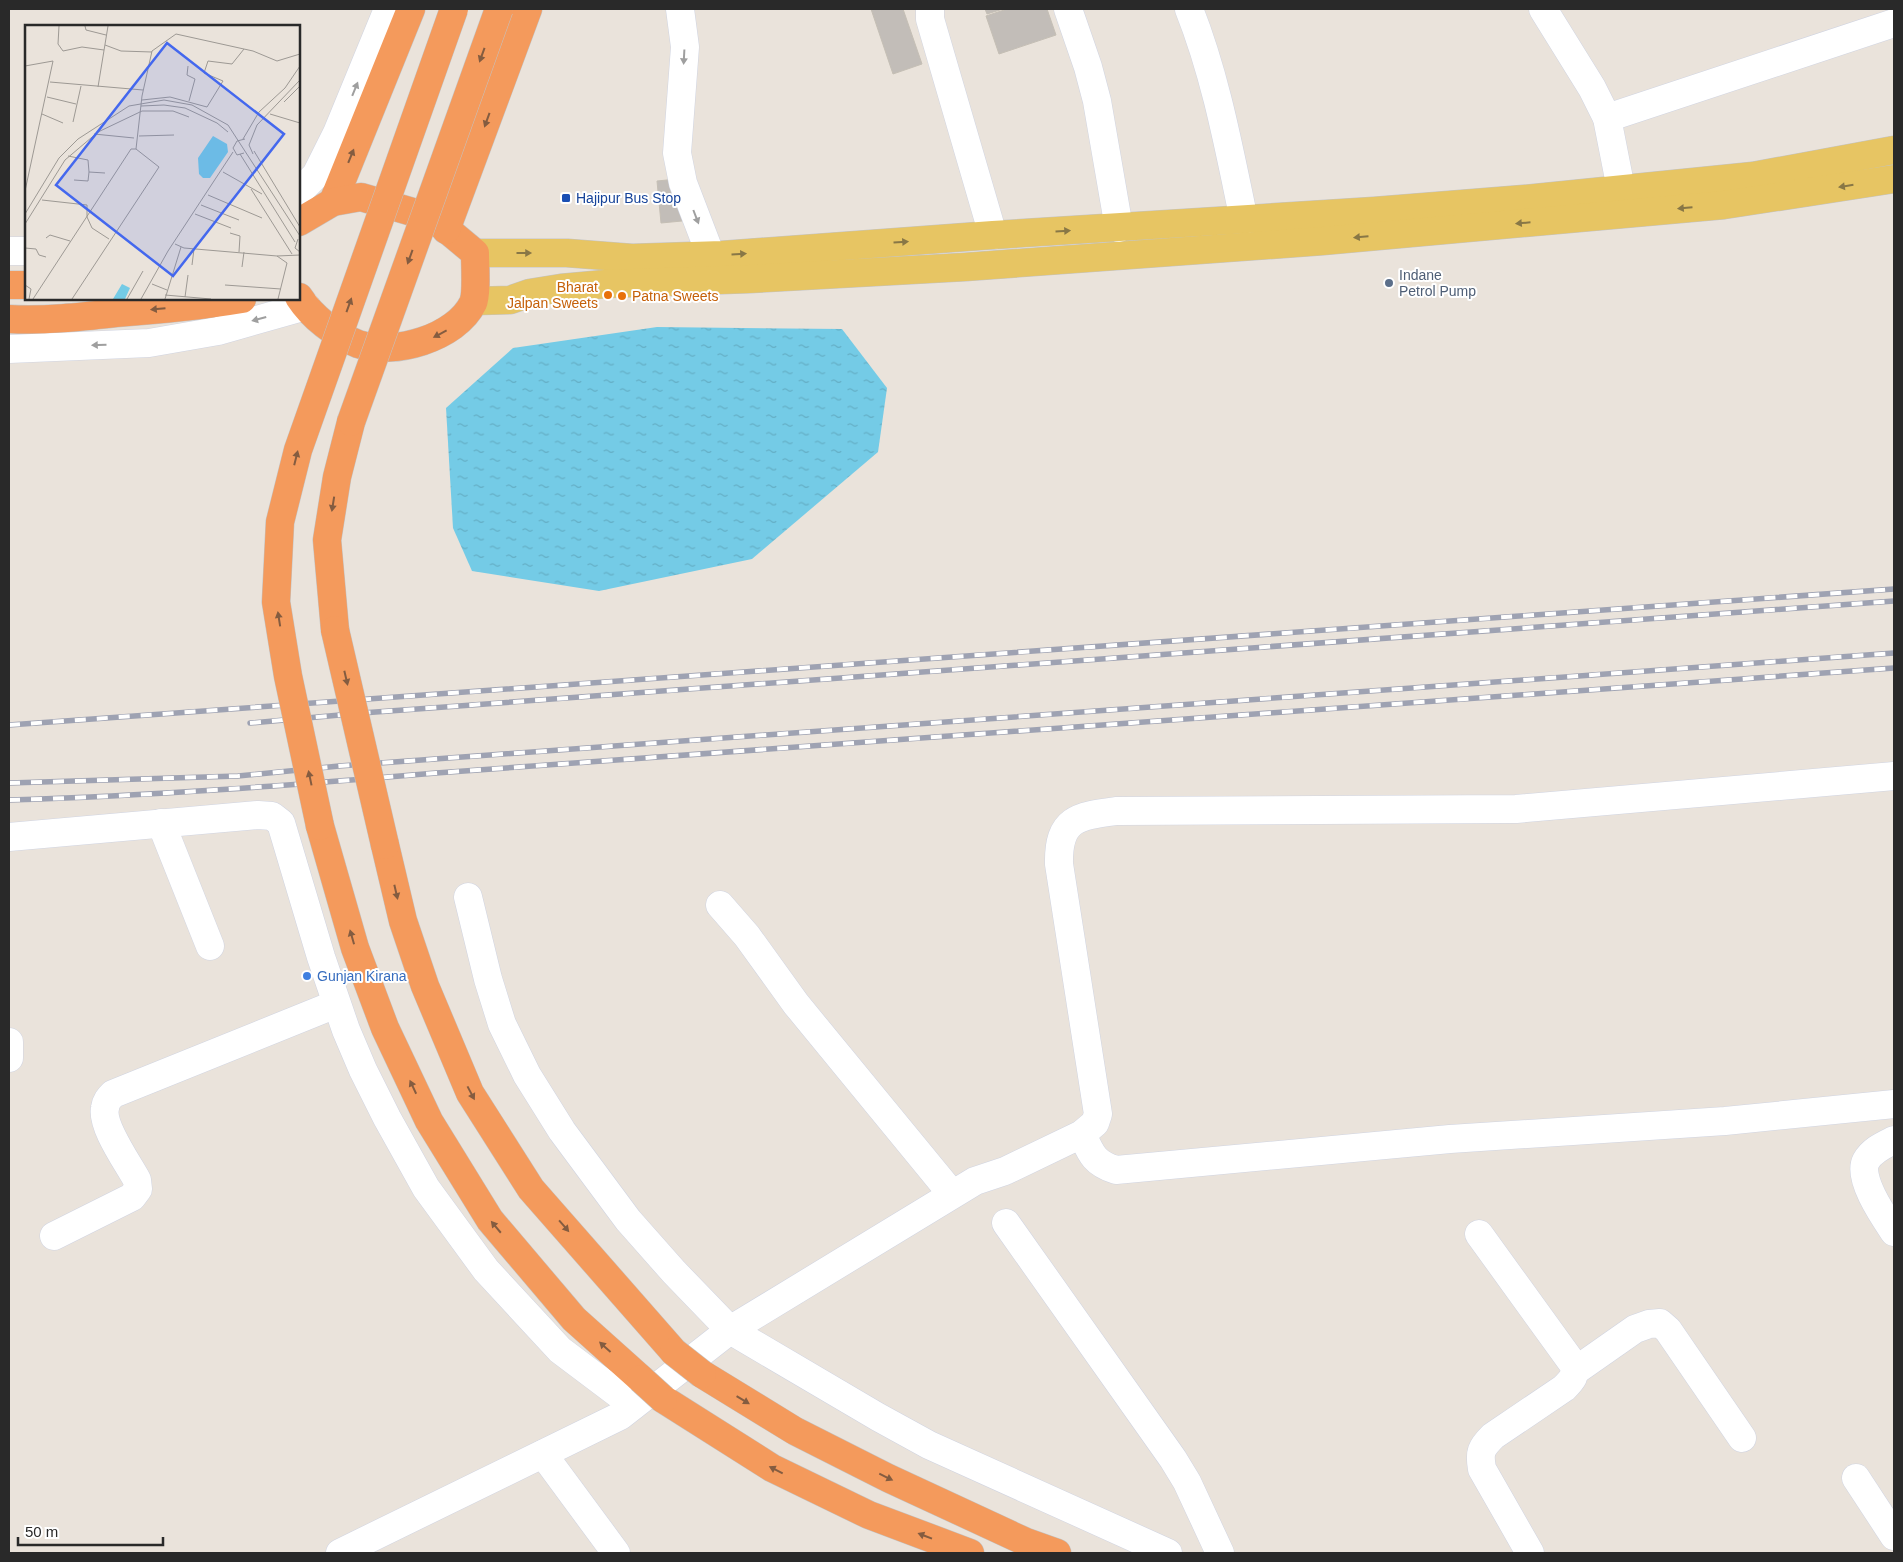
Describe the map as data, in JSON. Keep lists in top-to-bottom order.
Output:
{
  "places": {
    "transit": ["Hajipur Bus Stop"],
    "other": [
      "Indane Petrol Pump",
      "Bharat Jalpan Sweets",
      "Patna Sweets",
      "Gunjan Kirana"
    ]
  },
  "scale_bar": "50 m"
}
